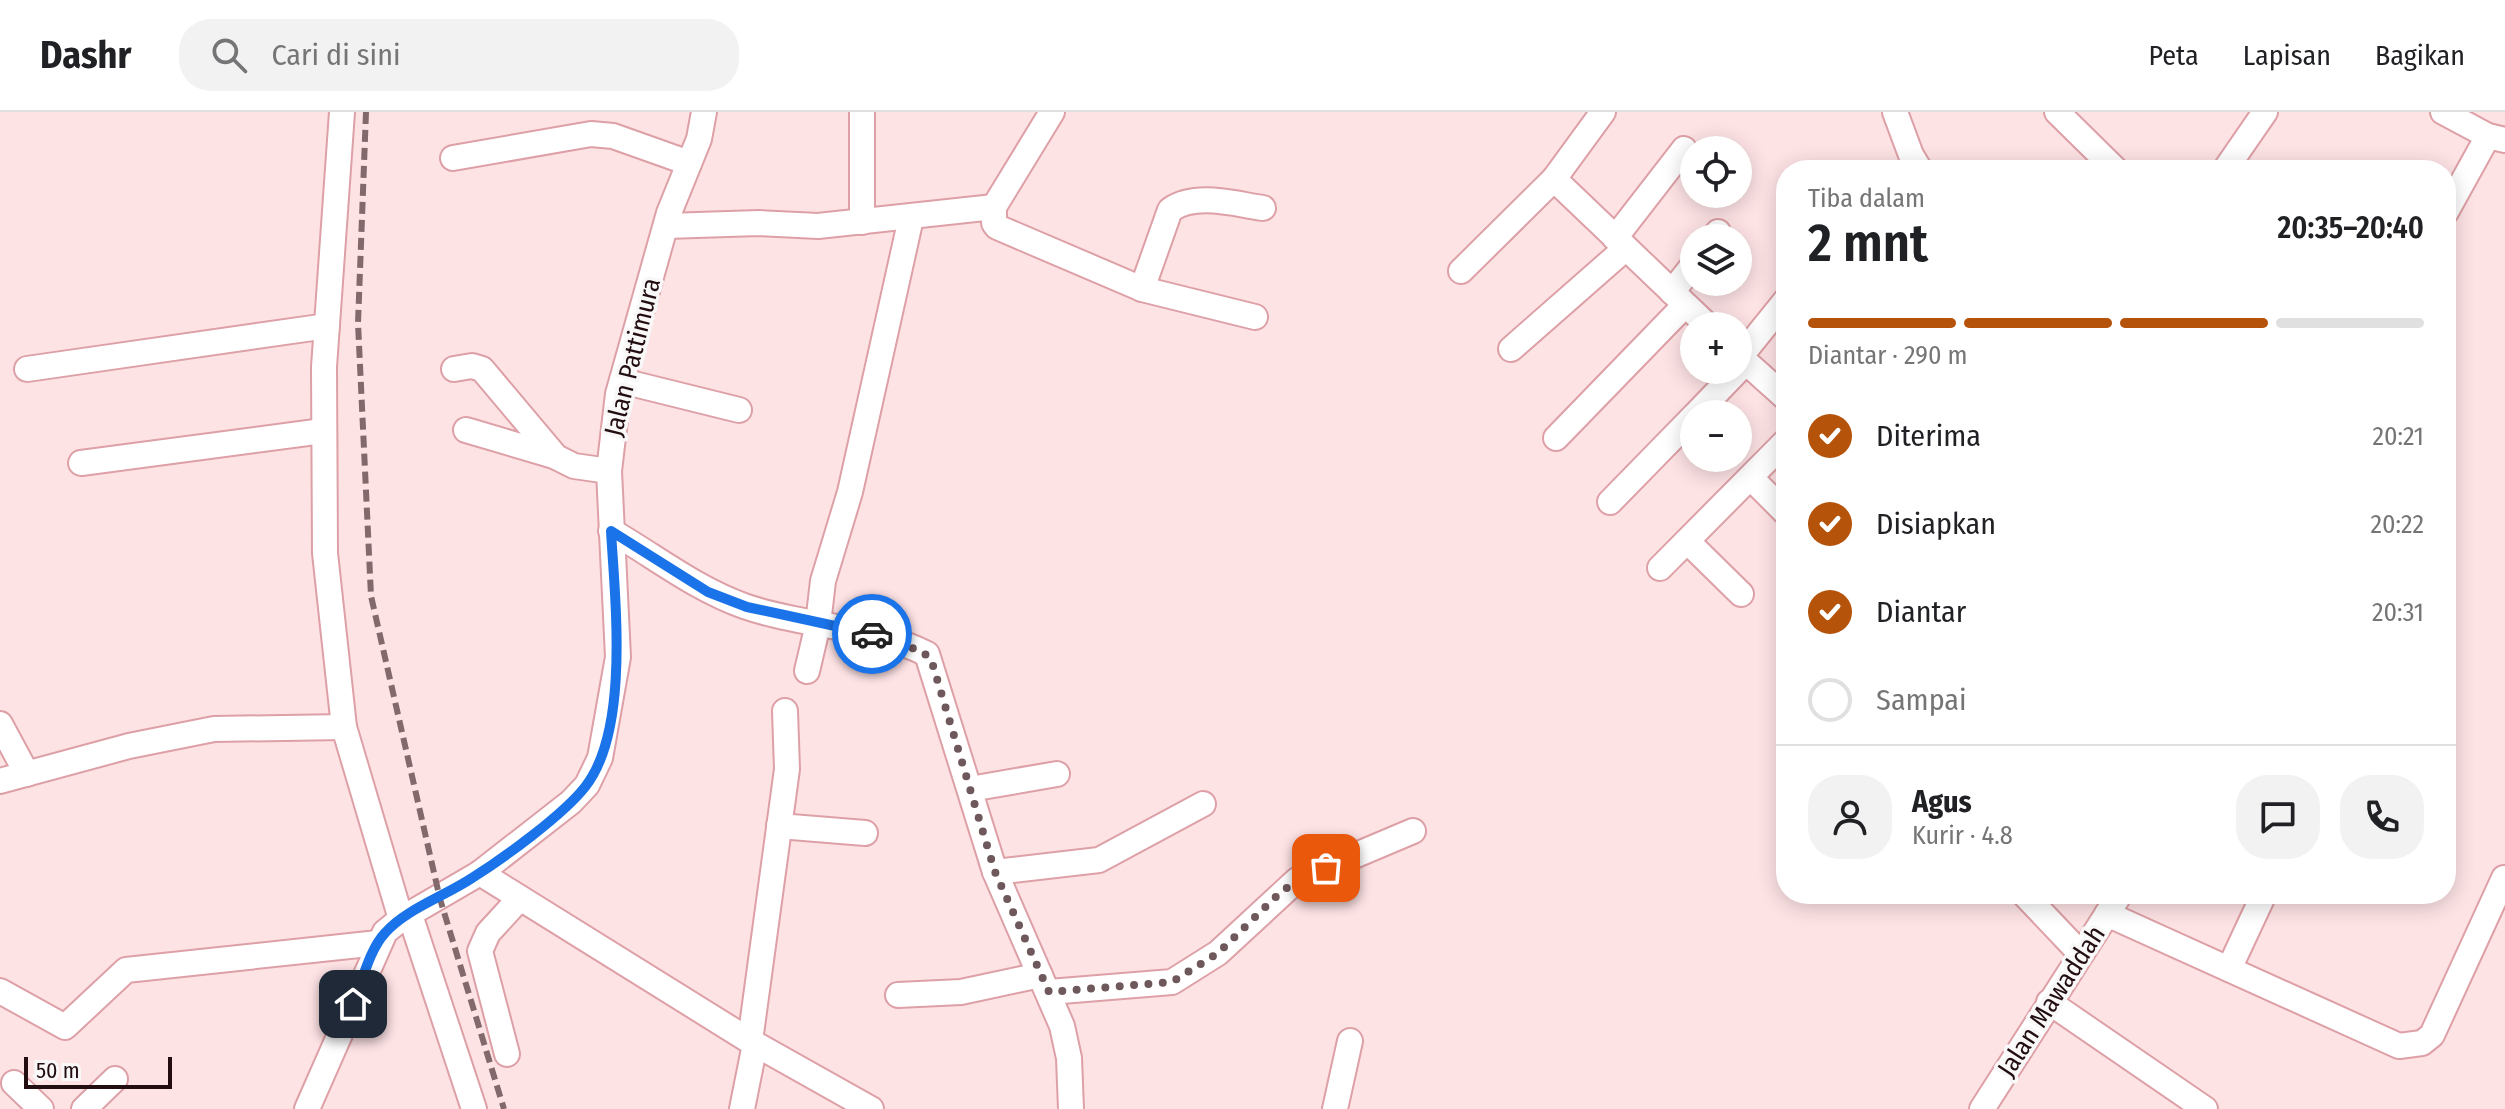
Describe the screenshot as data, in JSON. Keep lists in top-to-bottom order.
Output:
{
  "streets": {
    "street": ["Jalan Pattimura", "Jalan Mawaddah"]
  },
  "scale_bar": "50 m",
  "page": {
    "header": "Dashr",
    "search": "Cari di sini",
    "nav": ["Peta", "Lapisan", "Bagikan"],
    "map_buttons": ["+", "−"],
    "heading": ["2 mnt", "Tiba dalam", "20:35–20:40"],
    "panel": ["Agus", "Kurir · 4.8"],
    "bar": "Diantar · 290 m",
    "list": [
      ["Diterima", "20:21"],
      ["Disiapkan", "20:22"],
      ["Diantar", "20:31"],
      "Sampai"
    ],
    "scale": "50 m"
  }
}
